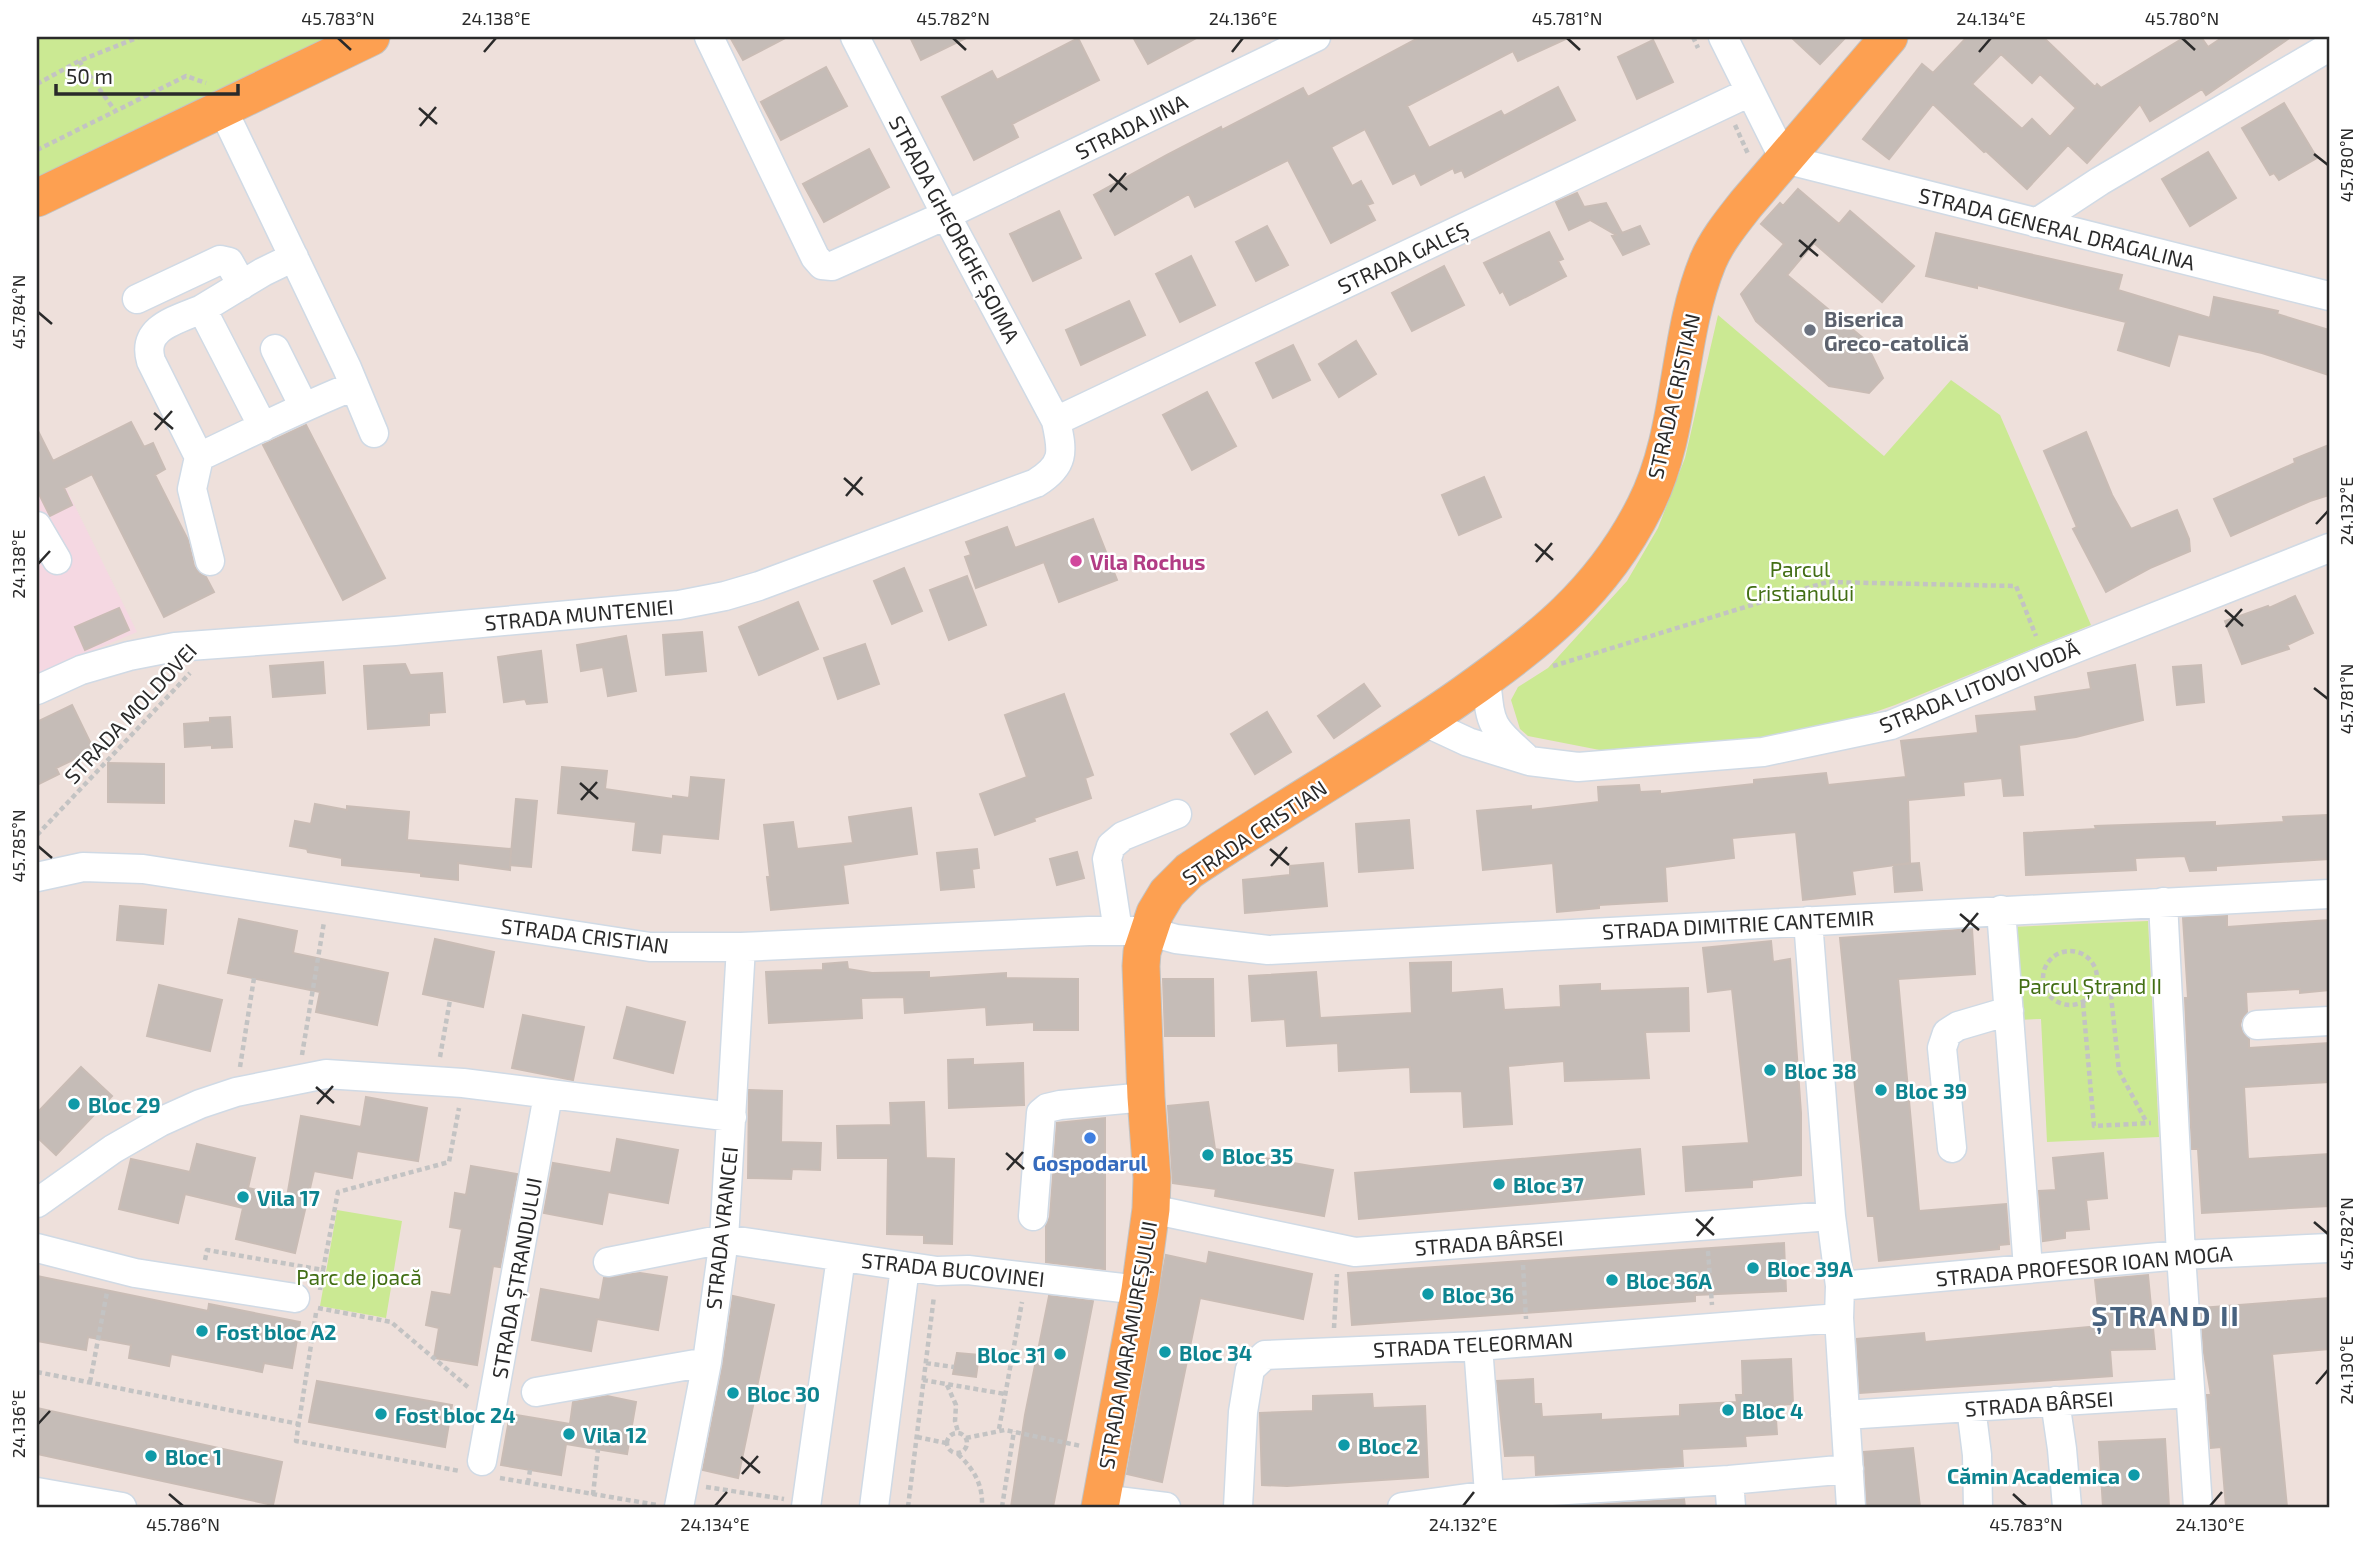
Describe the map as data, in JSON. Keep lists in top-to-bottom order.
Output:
{
  "streets": {
    "main road": ["STRADA CRISTIAN", "STRADA MARAMUREȘULUI"],
    "street": [
      "STRADA JINA",
      "STRADA GENERAL DRAGALINA",
      "STRADA GHEORGHE ȘOIMA",
      "STRADA GALEȘ",
      "STRADA MUNTENIEI",
      "STRADA LITOVOI VODĂ",
      "STRADA DIMITRIE CANTEMIR",
      "STRADA VRANCEI",
      "STRADA BÂRSEI",
      "STRADA PROFESOR IOAN MOGA",
      "STRADA BUCOVINEI",
      "STRADA ȘTRANDULUI",
      "STRADA TELEORMAN"
    ],
    "path": ["STRADA MOLDOVEI"]
  },
  "crossings": [
    ["STRADA JINA", "STRADA GHEORGHE ȘOIMA"],
    ["STRADA GENERAL DRAGALINA", "STRADA CRISTIAN"],
    ["STRADA GHEORGHE ȘOIMA", "STRADA GALEȘ"],
    ["STRADA GHEORGHE ȘOIMA", "STRADA MUNTENIEI"],
    ["STRADA GALEȘ", "STRADA MUNTENIEI"],
    ["STRADA CRISTIAN", "STRADA LITOVOI VODĂ"],
    ["STRADA CRISTIAN", "STRADA DIMITRIE CANTEMIR"],
    ["STRADA CRISTIAN", "STRADA VRANCEI"],
    ["STRADA CRISTIAN", "STRADA MARAMUREȘULUI"],
    ["STRADA MUNTENIEI", "STRADA MOLDOVEI"],
    ["STRADA DIMITRIE CANTEMIR", "STRADA MARAMUREȘULUI"],
    ["STRADA VRANCEI", "STRADA BUCOVINEI"],
    ["STRADA BÂRSEI", "STRADA MARAMUREȘULUI"],
    ["STRADA BUCOVINEI", "STRADA MARAMUREȘULUI"]
  ],
  "districts": ["ȘTRAND II"],
  "parks": ["Parcul Cristianului", "Parcul Ștrand II", "Parc de joacă"],
  "places": [
    "Biserica Greco-catolică",
    "Vila Rochus",
    "Bloc 38",
    "Bloc 39",
    "Bloc 29",
    "Gospodarul",
    "Bloc 35",
    "Bloc 37",
    "Vila 17",
    "Bloc 39A",
    "Bloc 36A",
    "Bloc 36",
    "Fost bloc A2",
    "Bloc 34",
    "Bloc 31",
    "Bloc 30",
    "Bloc 4",
    "Fost bloc 24",
    "Vila 12",
    "Bloc 2",
    "Bloc 1",
    "Cămin Academica"
  ],
  "scale_bar": "50 m",
  "coordinates": [
    "45.783°N",
    "24.138°E",
    "45.782°N",
    "24.136°E",
    "45.781°N",
    "24.134°E",
    "45.780°N",
    "45.784°N",
    "24.132°E",
    "45.785°N",
    "24.130°E",
    "45.786°N"
  ]
}
